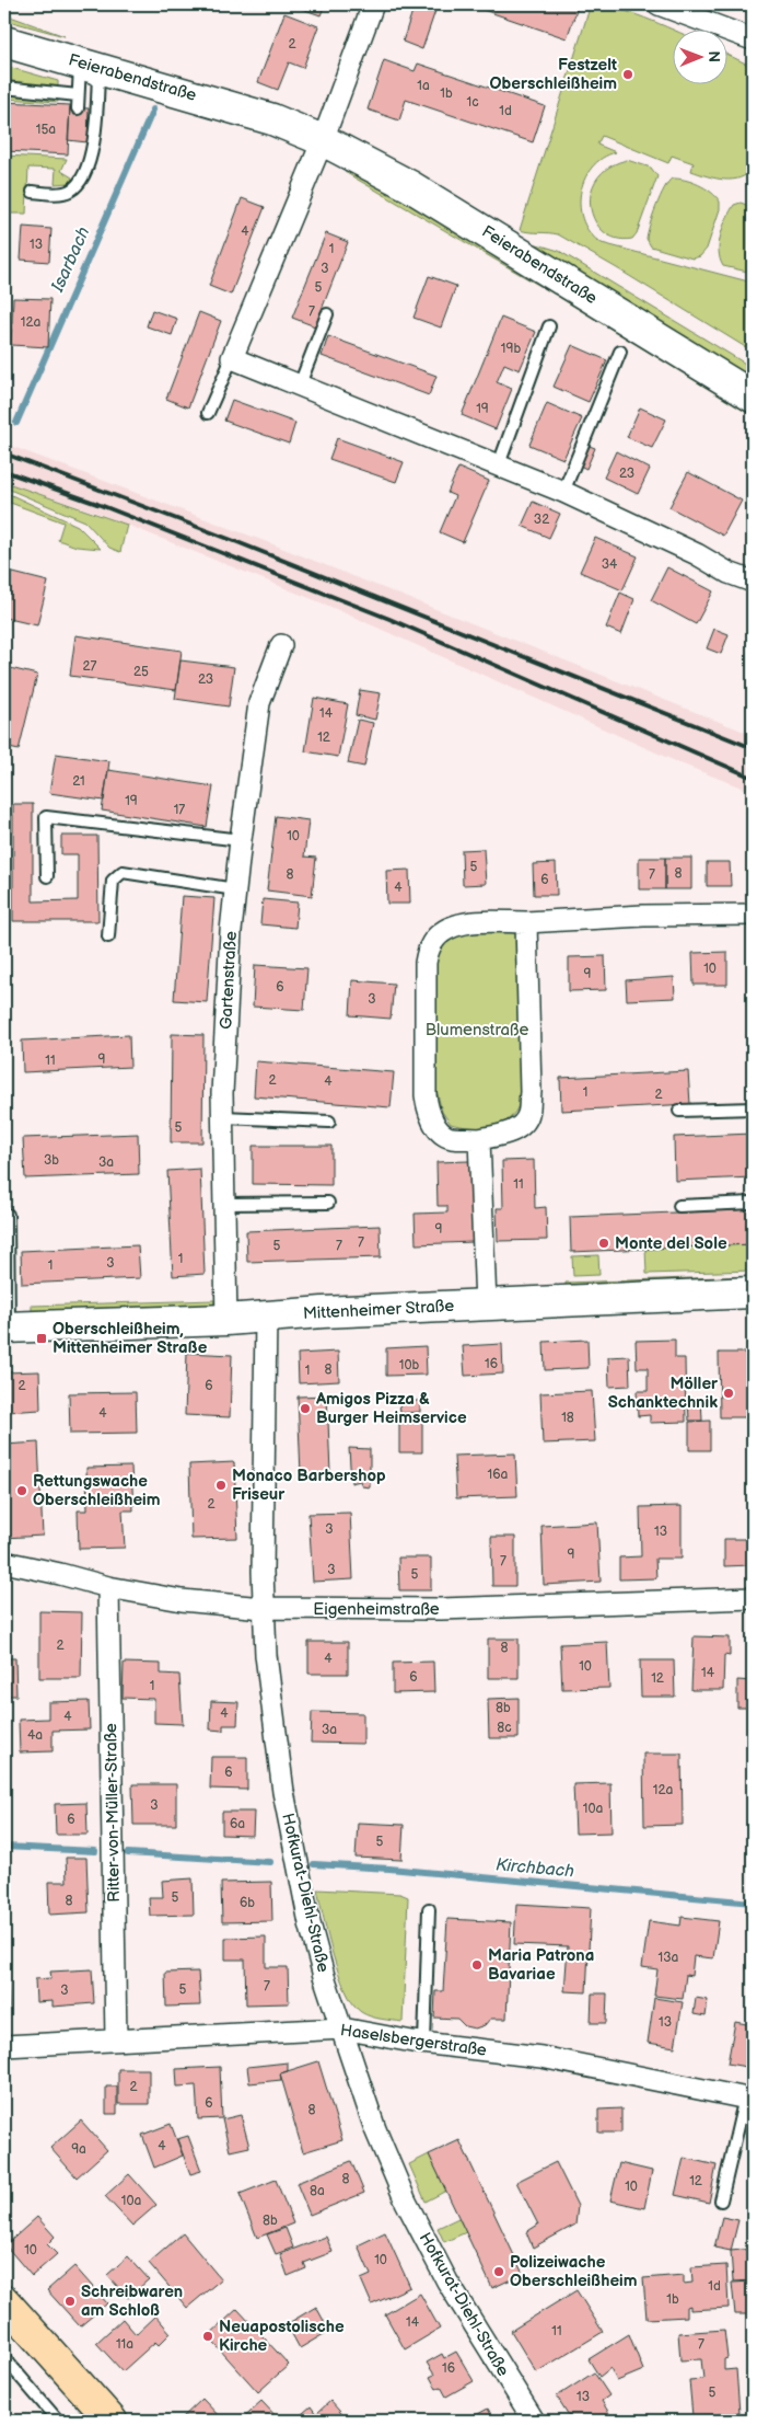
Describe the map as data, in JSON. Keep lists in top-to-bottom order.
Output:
{
  "streets": {
    "main road": ["Feierabendstraße", "Mittenheimer Straße"],
    "street": [
      "Gartenstraße",
      "Eigenheimstraße",
      "Ritter-von-Müller-Straße",
      "Hofkurat-Diehl-Straße",
      "Haselsbergerstraße"
    ]
  },
  "crossings": [
    ["Gartenstraße", "Mittenheimer Straße"],
    ["Mittenheimer Straße", "Hofkurat-Diehl-Straße"],
    ["Eigenheimstraße", "Ritter-von-Müller-Straße"],
    ["Eigenheimstraße", "Hofkurat-Diehl-Straße"],
    ["Ritter-von-Müller-Straße", "Haselsbergerstraße"],
    ["Hofkurat-Diehl-Straße", "Haselsbergerstraße"]
  ],
  "water": ["Isarbach", "Kirchbach"],
  "parks": ["Blumenstraße"],
  "places": {
    "other": [
      "Festzelt Oberschleißheim",
      "Monte del Sole",
      "Möller Schanktechnik",
      "Amigos Pizza & Burger Heimservice",
      "Monaco Barbershop Friseur",
      "Rettungswache Oberschleißheim",
      "Maria Patrona Bavariae",
      "Polizeiwache Oberschleißheim",
      "Schreibwaren am Schloß",
      "Neuapostolische Kirche"
    ],
    "transit": ["Oberschleißheim, Mittenheimer Straße"]
  },
  "house_numbers": [
    "2",
    "1a",
    "1b",
    "1c",
    "1d",
    "15a",
    "4",
    "13",
    "1",
    "3",
    "5",
    "7",
    "12a",
    "19b",
    "19",
    "23",
    "32",
    "34",
    "27",
    "25",
    "23",
    "14",
    "12",
    "21",
    "19",
    "17",
    "10",
    "5",
    "8",
    "8",
    "7",
    "6",
    "4",
    "10",
    "9",
    "6",
    "3",
    "9",
    "11",
    "2",
    "4",
    "1",
    "2",
    "5",
    "3b",
    "3a",
    "11",
    "9",
    "7",
    "5",
    "7",
    "1",
    "3",
    "1",
    "16",
    "10b",
    "8",
    "1",
    "2",
    "6",
    "4",
    "18",
    "16a",
    "2",
    "3",
    "13",
    "9",
    "7",
    "3",
    "5",
    "2",
    "8",
    "4",
    "10",
    "14",
    "6",
    "12",
    "1",
    "8b",
    "4",
    "4",
    "8c",
    "3a",
    "4a",
    "6",
    "12a",
    "3",
    "10a",
    "6",
    "6a",
    "5",
    "5",
    "8",
    "6b",
    "13a",
    "7",
    "5",
    "3",
    "13",
    "2",
    "6",
    "8",
    "4",
    "9a",
    "8",
    "12",
    "10",
    "8a",
    "10a",
    "8b",
    "10",
    "10",
    "1d",
    "1b",
    "14",
    "11",
    "11a",
    "7",
    "16",
    "5",
    "13"
  ],
  "north": "right"
}
